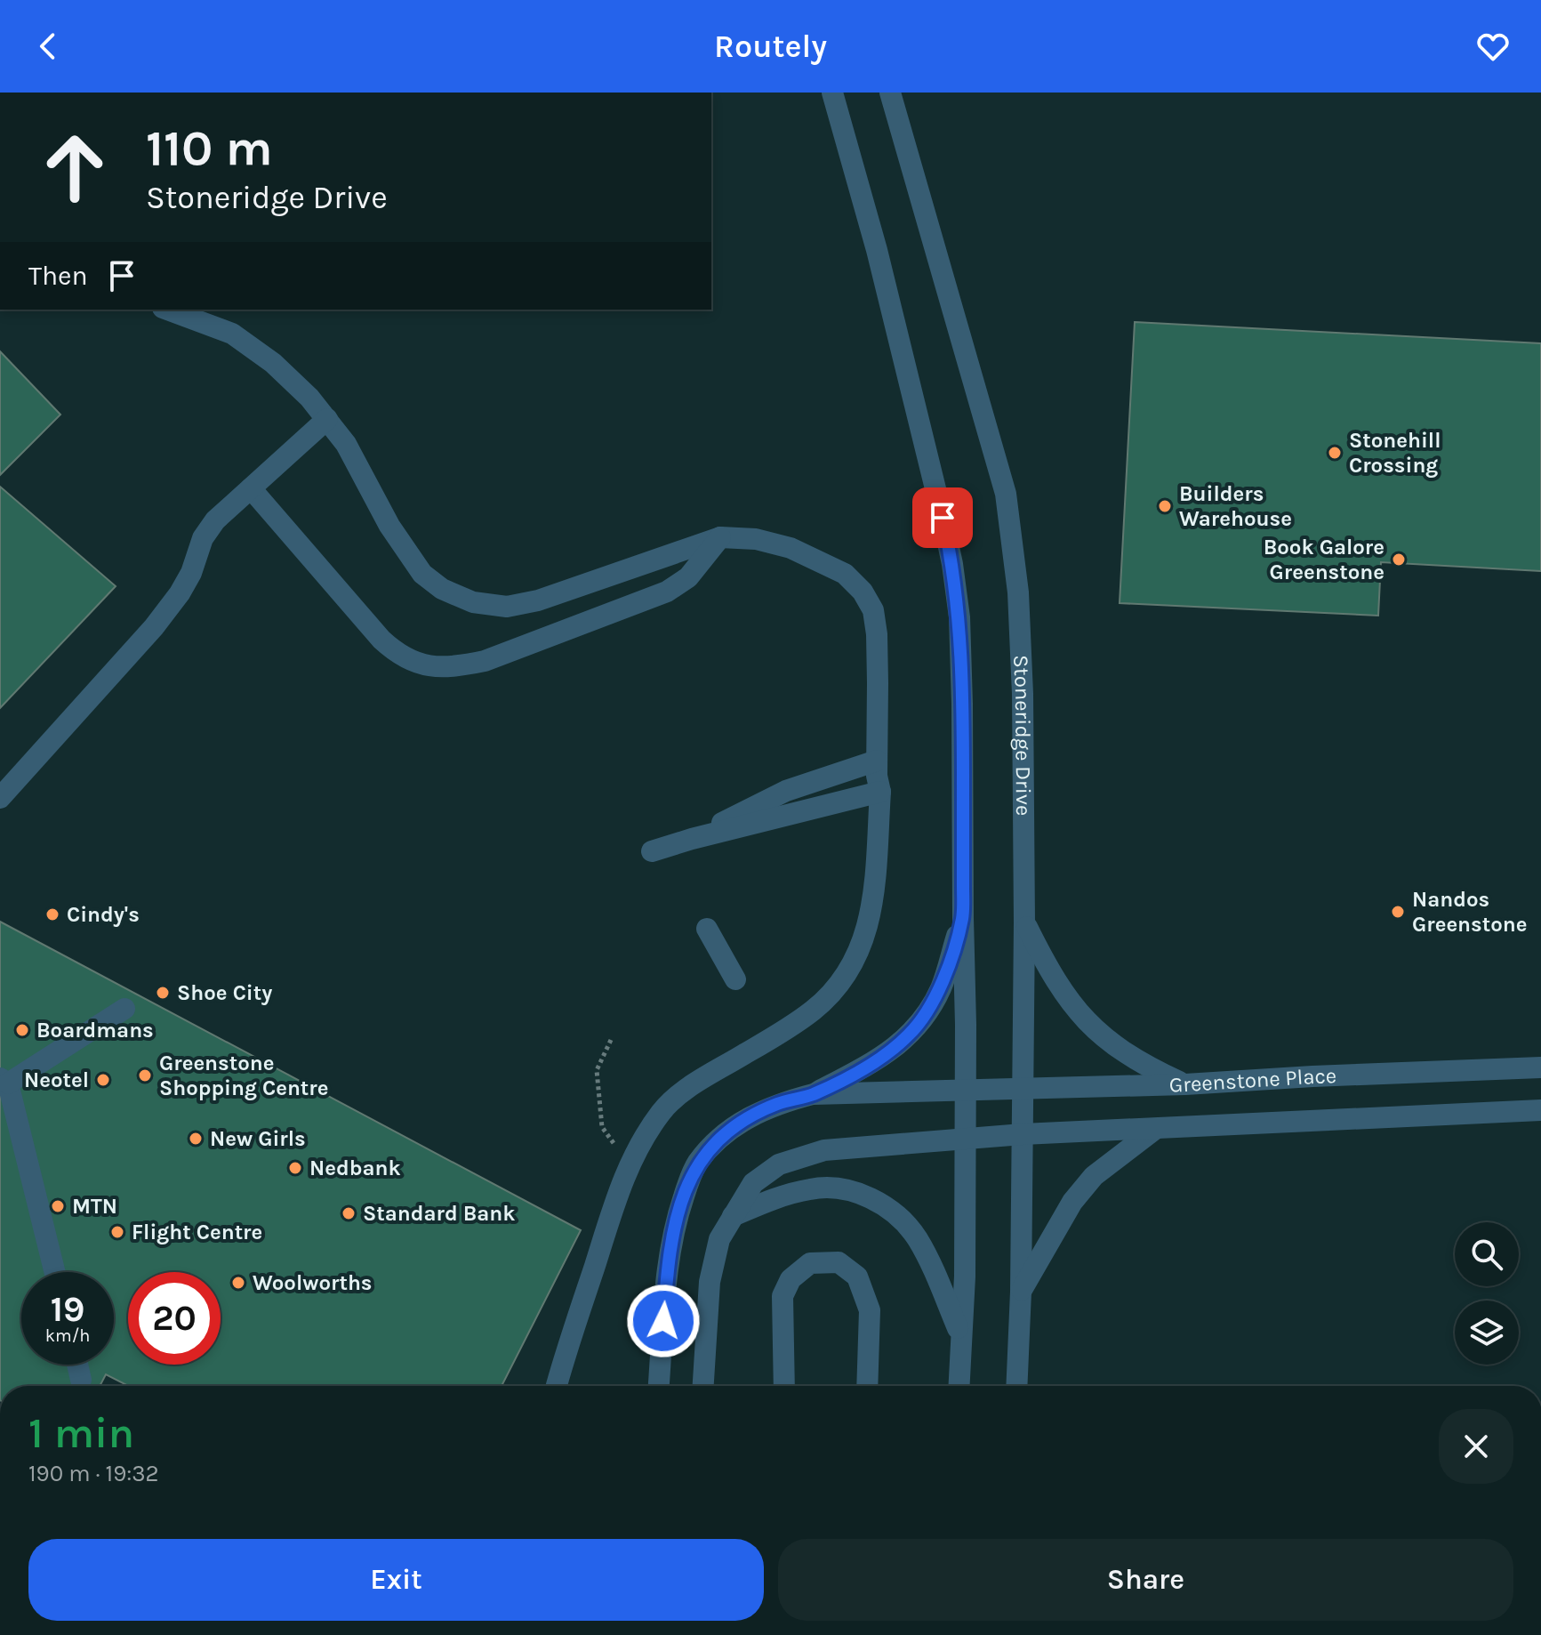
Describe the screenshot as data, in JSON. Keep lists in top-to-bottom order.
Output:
{
  "streets": {
    "street": ["Stoneridge Drive", "Greenstone Place"]
  },
  "crossings": [
    ["Stoneridge Drive", "Greenstone Place"]
  ],
  "places": [
    "Stonehill Crossing",
    "Builders Warehouse",
    "Book Galore Greenstone",
    "Nandos Greenstone",
    "Cindy's",
    "Shoe City",
    "Boardmans",
    "Greenstone Shopping Centre",
    "Neotel",
    "New Girls",
    "Nedbank",
    "MTN",
    "Standard Bank",
    "Flight Centre",
    "Woolworths"
  ],
  "page": {
    "header": "Routely",
    "turn": ["110 m", "Stoneridge Drive"],
    "then": "Then",
    "speed": "19 km/h",
    "limit": "20",
    "heading": ["1 min", "190 m · 19:32"],
    "buttons": ["Exit", "Share"]
  }
}
